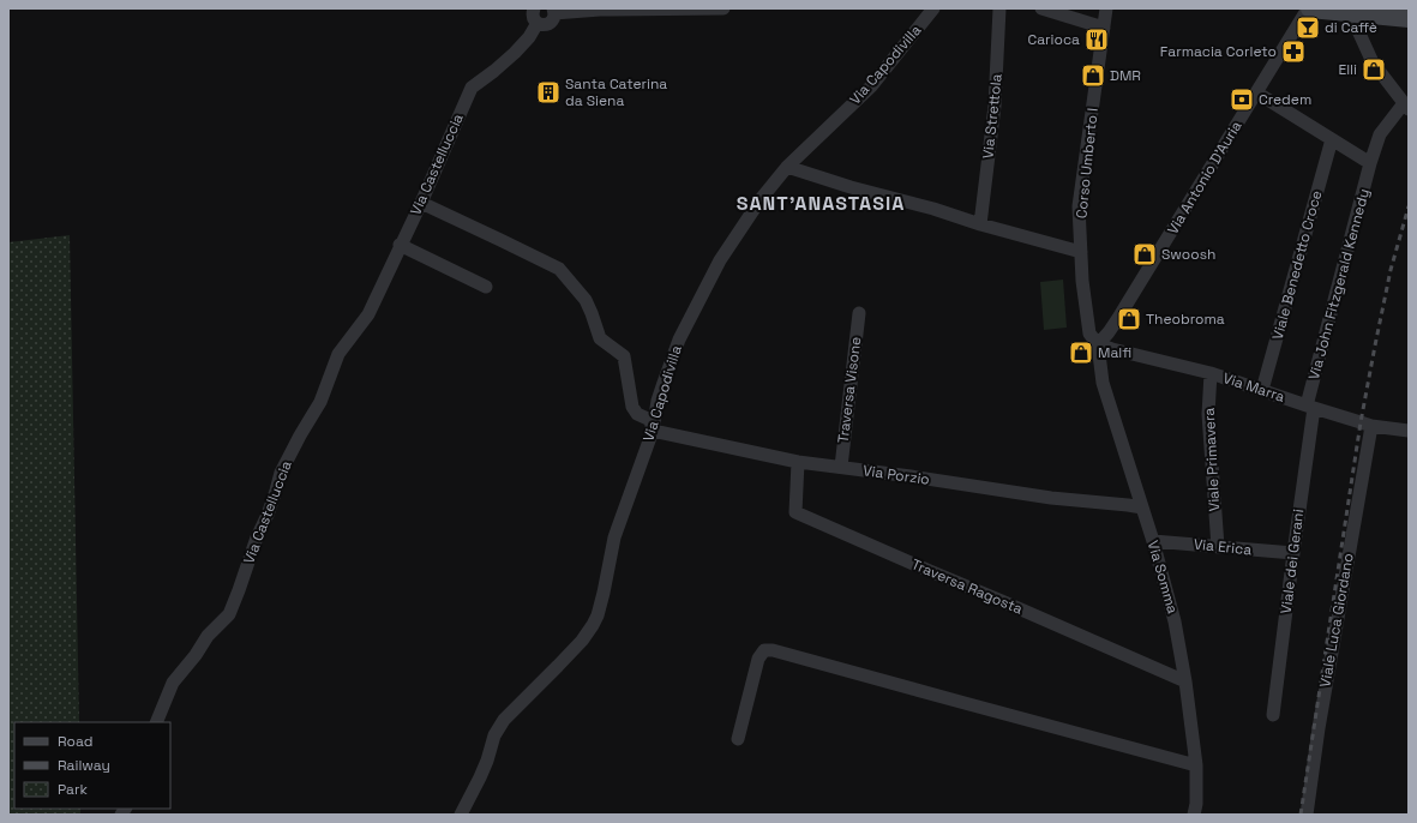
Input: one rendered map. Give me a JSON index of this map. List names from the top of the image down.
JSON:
{
  "streets": {
    "street": [
      "Via Capodivilla",
      "Via Strettola",
      "Corso Umberto I",
      "Via Castelluccia",
      "Via Antonio D'Auria",
      "Viale Benedetto Croce",
      "Via John Fitzgerald Kennedy",
      "Via Marra",
      "Traversa Visone",
      "Viale Primavera",
      "Via Porzio",
      "Via Erica",
      "Viale dei Gerani",
      "Via Somma",
      "Traversa Ragosta",
      "Viale Luca Giordano"
    ]
  },
  "crossings": [
    ["Via Capodivilla", "Via Porzio"],
    ["Corso Umberto I", "Via Antonio D'Auria"],
    ["Corso Umberto I", "Via Marra"],
    ["Corso Umberto I", "Via Somma"],
    ["Via Antonio D'Auria", "Via Marra"],
    ["Via Antonio D'Auria", "Via Somma"],
    ["Viale Benedetto Croce", "Via Marra"],
    ["Via John Fitzgerald Kennedy", "Via Marra"],
    ["Via John Fitzgerald Kennedy", "Viale dei Gerani"],
    ["Via Marra", "Viale Primavera"],
    ["Via Marra", "Viale dei Gerani"],
    ["Via Marra", "Via Somma"],
    ["Via Marra", "Viale Luca Giordano"],
    ["Traversa Visone", "Via Porzio"],
    ["Viale Primavera", "Via Erica"],
    ["Via Porzio", "Via Somma"],
    ["Via Porzio", "Traversa Ragosta"],
    ["Via Erica", "Viale dei Gerani"],
    ["Via Erica", "Via Somma"],
    ["Via Somma", "Traversa Ragosta"]
  ],
  "districts": ["SANT'ANASTASIA"],
  "places": {
    "bar": ["di Caffè"],
    "restaurant": ["Carioca"],
    "pharmacy": ["Farmacia Corleto"],
    "shop": [
      "Elli",
      "DMR",
      "Swoosh",
      "Theobroma",
      "Malfi"
    ],
    "building": ["Santa Caterina da Siena"],
    "bank": ["Credem"]
  },
  "legend": ["Road", "Railway", "Park"]
}
